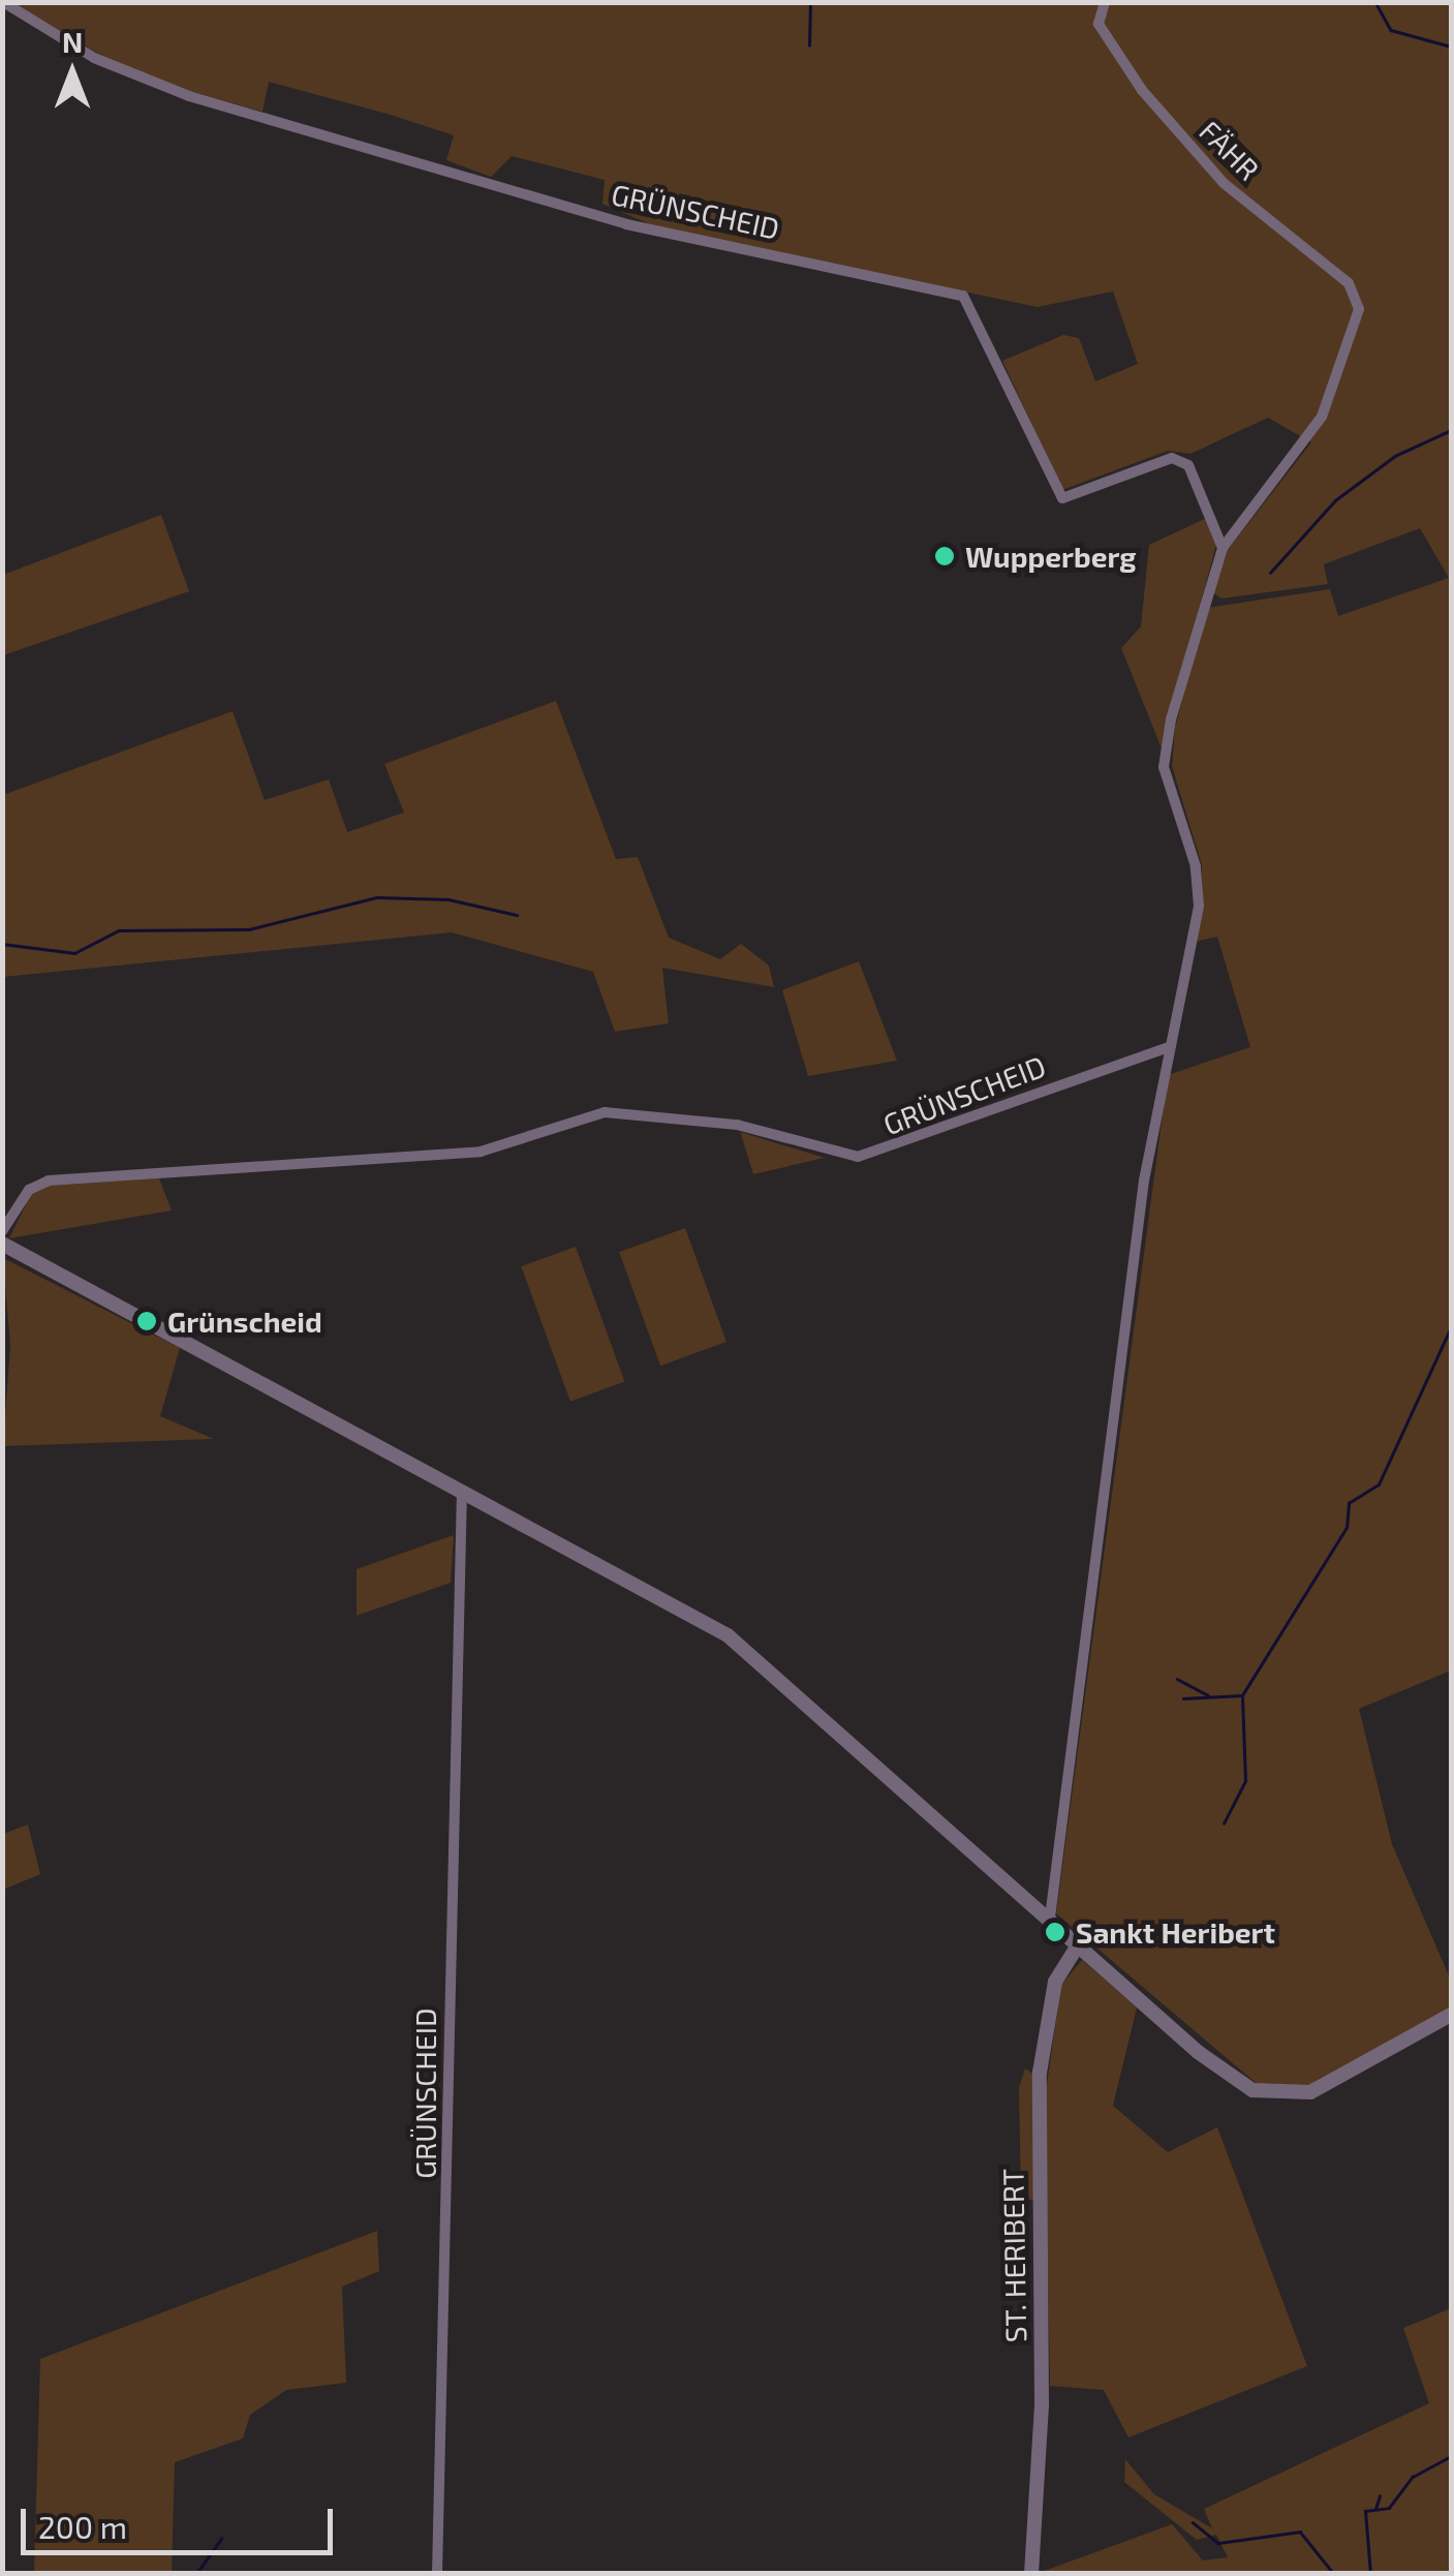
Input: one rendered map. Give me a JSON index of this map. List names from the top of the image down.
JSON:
{
  "streets": {
    "street": ["FÄHR", "GRÜNSCHEID", "ST. HERIBERT"]
  },
  "crossings": [
    ["FÄHR", "GRÜNSCHEID"]
  ],
  "places": ["Wupperberg", "Grünscheid", "Sankt Heribert"],
  "scale_bar": "200 m",
  "north": "top"
}
